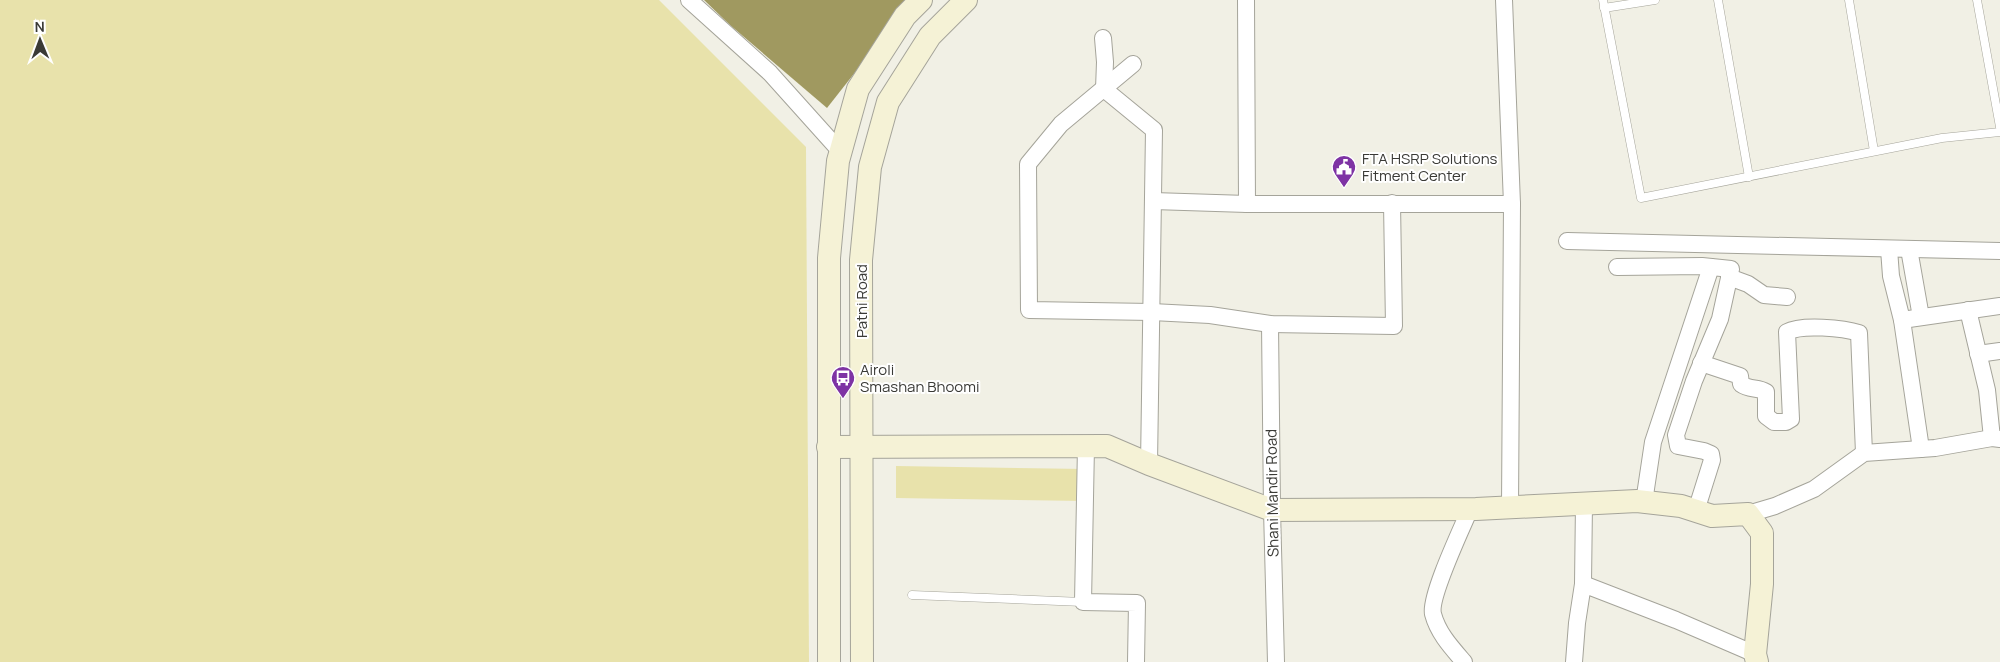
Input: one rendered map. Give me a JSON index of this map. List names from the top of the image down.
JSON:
{
  "streets": {
    "main road": ["Patni Road"],
    "street": ["Shani Mandir Road"]
  },
  "places": {
    "public building": ["FTA HSRP Solutions Fitment Center"],
    "bus stop": ["Airoli Smashan Bhoomi"]
  },
  "north": "top"
}
